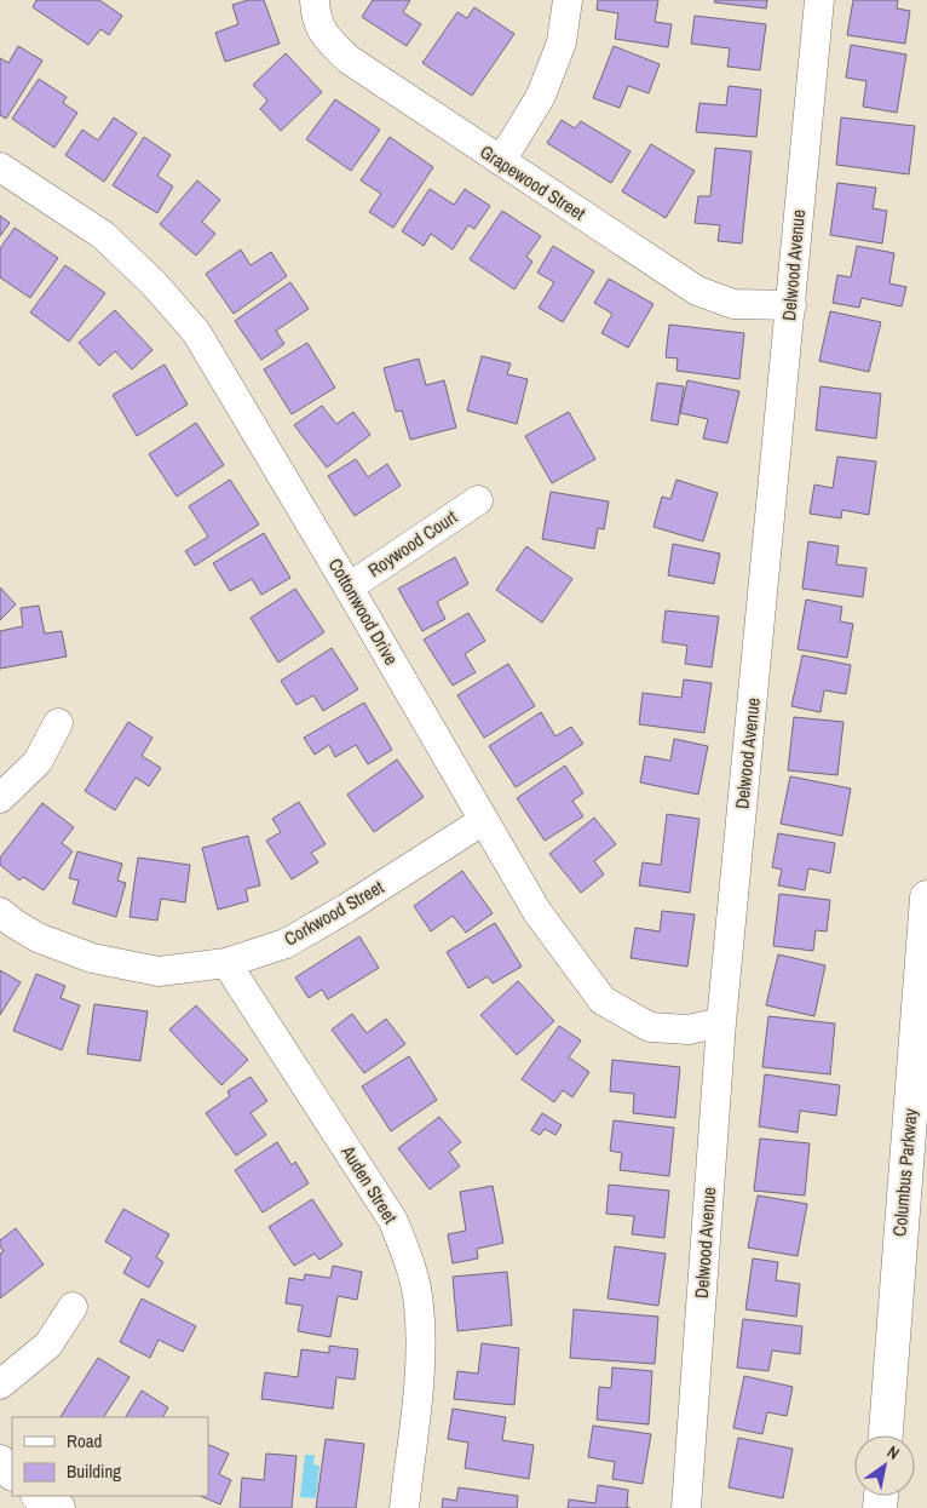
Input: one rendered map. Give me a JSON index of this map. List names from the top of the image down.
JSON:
{
  "streets": {
    "main road": ["Columbus Parkway"],
    "street": [
      "Grapewood Street",
      "Delwood Avenue",
      "Roywood Court",
      "Cottonwood Drive",
      "Corkwood Street",
      "Auden Street"
    ]
  },
  "crossings": [
    ["Grapewood Street", "Delwood Avenue"],
    ["Delwood Avenue", "Cottonwood Drive"],
    ["Roywood Court", "Cottonwood Drive"],
    ["Cottonwood Drive", "Corkwood Street"],
    ["Corkwood Street", "Auden Street"]
  ],
  "legend": ["Road", "Building"],
  "north": "top right"
}
